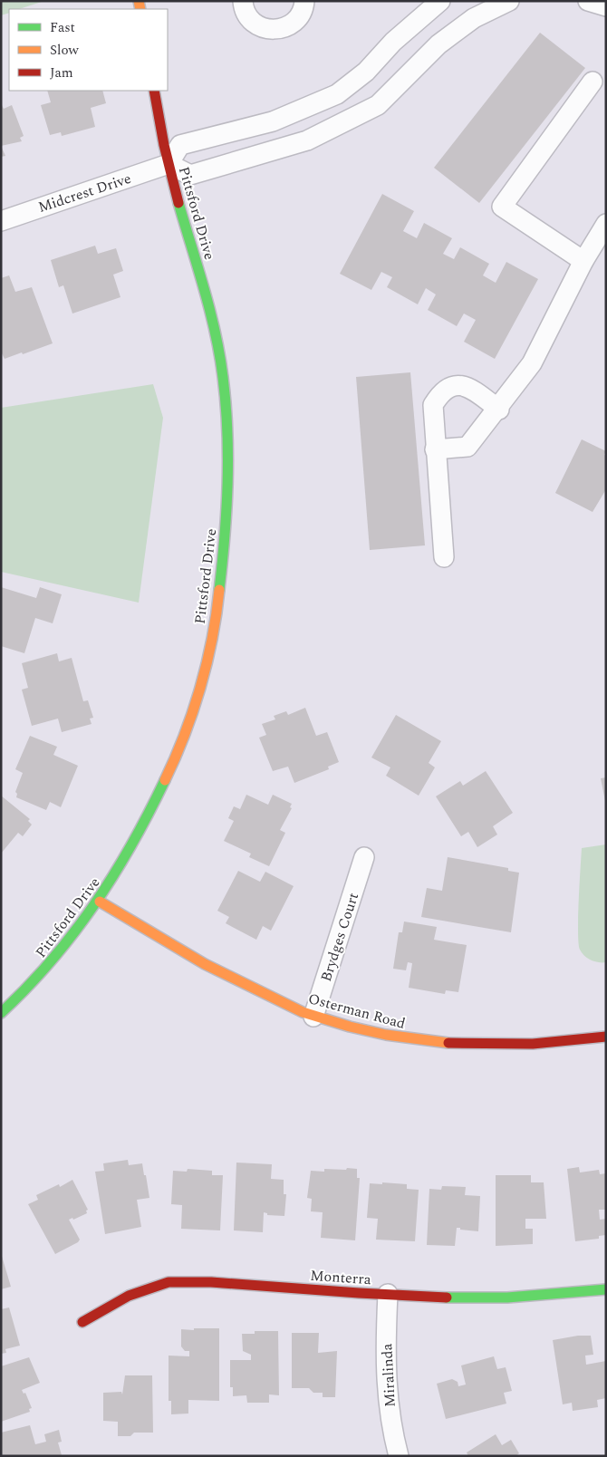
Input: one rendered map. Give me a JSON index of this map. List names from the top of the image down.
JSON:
{
  "streets": {
    "street": [
      "Midcrest Drive",
      "Pittsford Drive",
      "Brydges Court",
      "Osterman Road",
      "Monterra",
      "Miralinda"
    ]
  },
  "crossings": [
    ["Midcrest Drive", "Pittsford Drive"],
    ["Pittsford Drive", "Osterman Road"],
    ["Brydges Court", "Osterman Road"],
    ["Monterra", "Miralinda"]
  ],
  "legend": ["Fast", "Slow", "Jam"]
}
